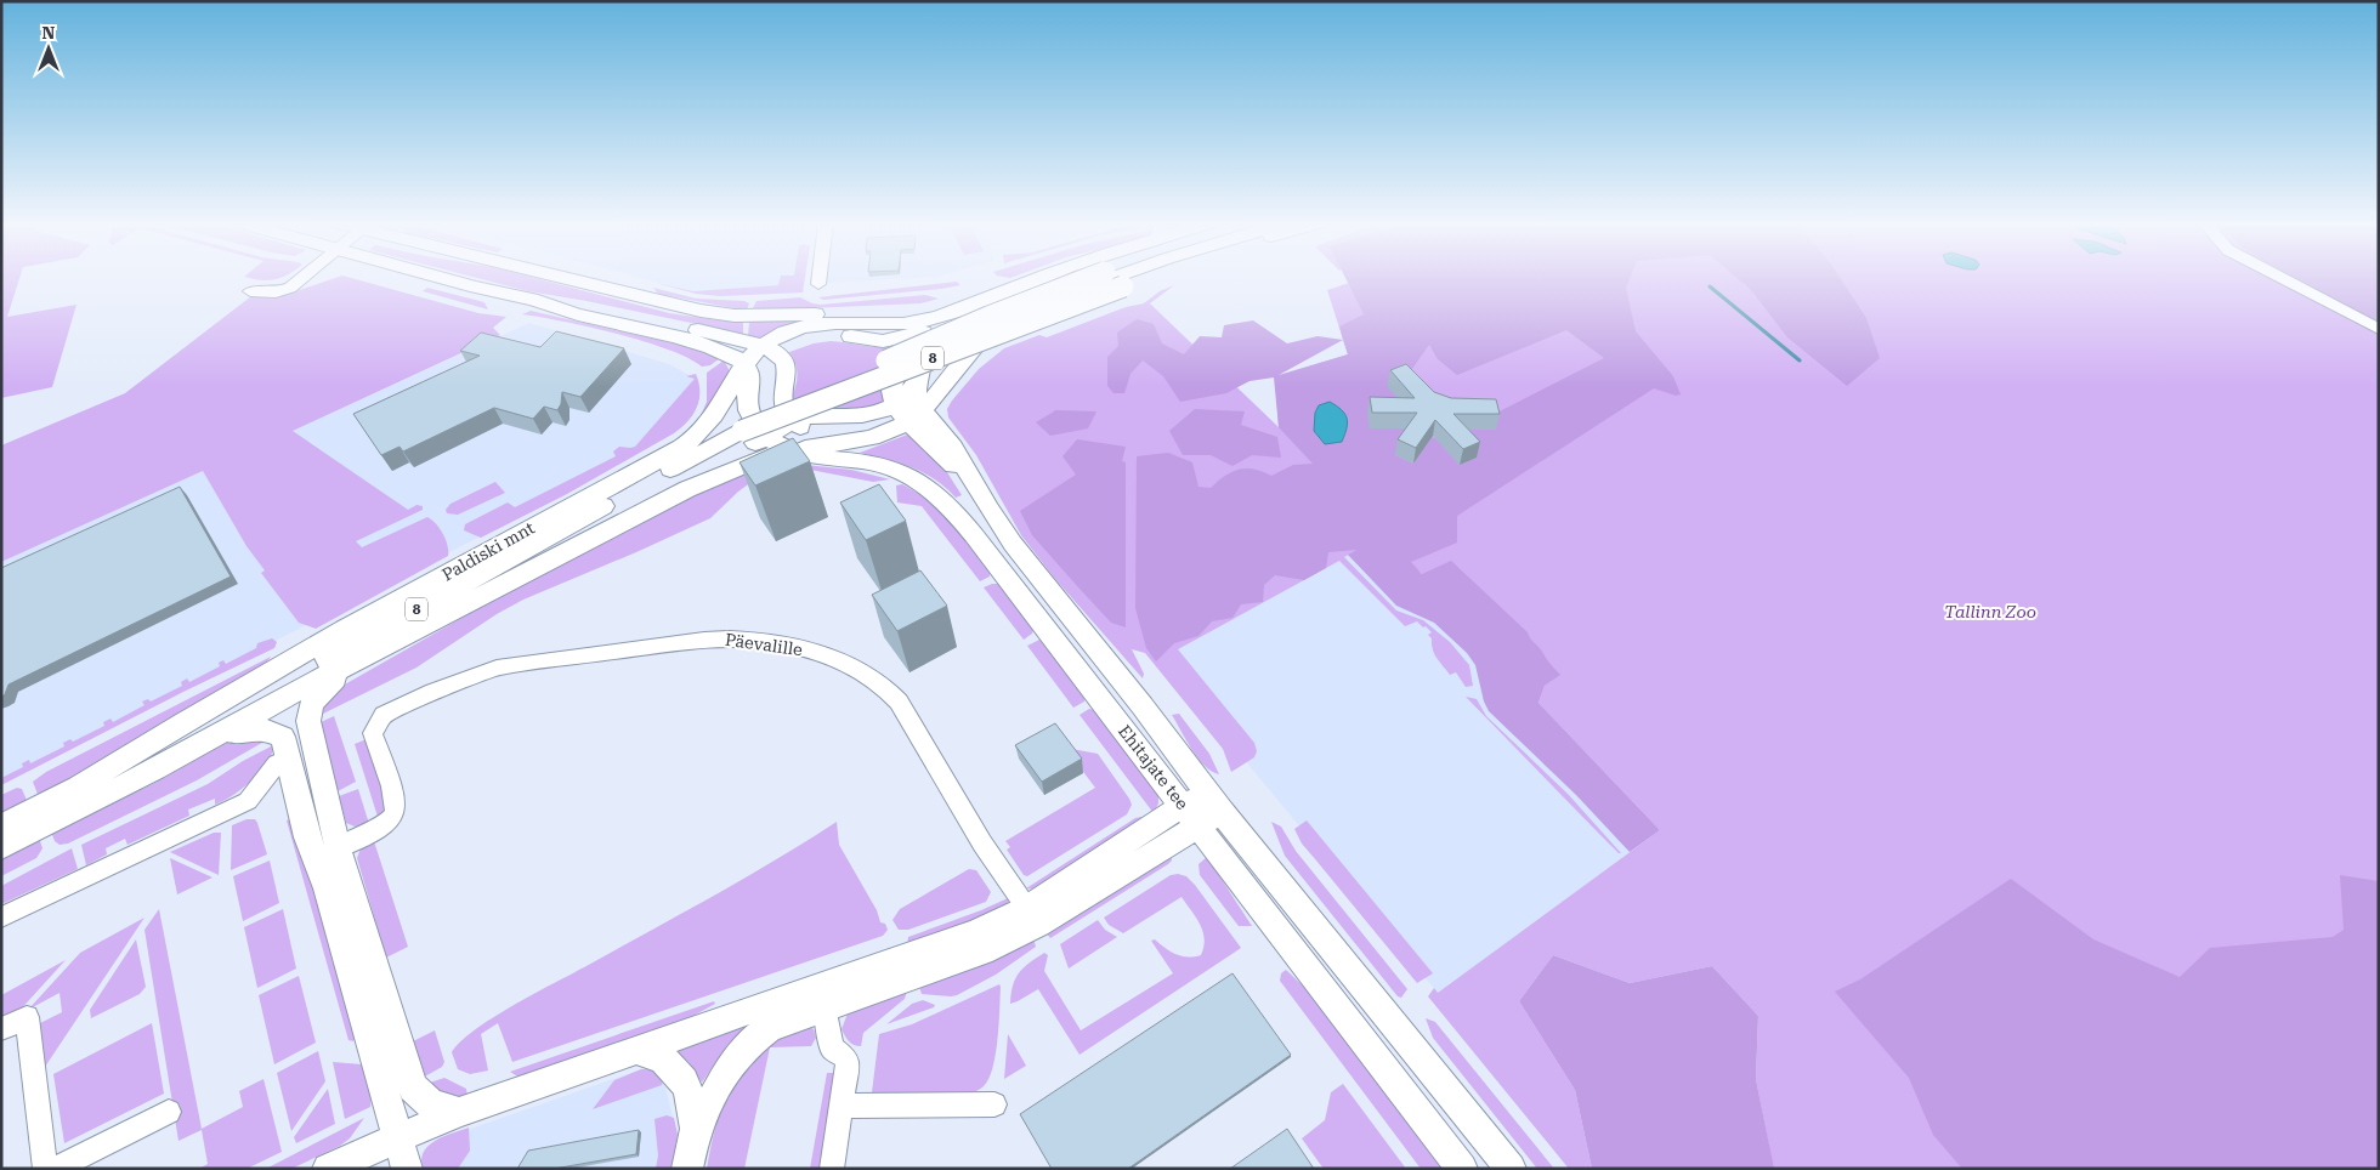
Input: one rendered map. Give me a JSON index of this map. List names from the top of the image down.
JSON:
{
  "streets": {
    "main road": ["8", "Paldiski mnt", "Ehitajate tee"],
    "street": ["Päevalille"]
  },
  "crossings": [
    ["8", "Paldiski mnt"],
    ["8", "Ehitajate tee"],
    ["Paldiski mnt", "Ehitajate tee"]
  ],
  "parks": ["Tallinn Zoo"],
  "north": "top"
}
